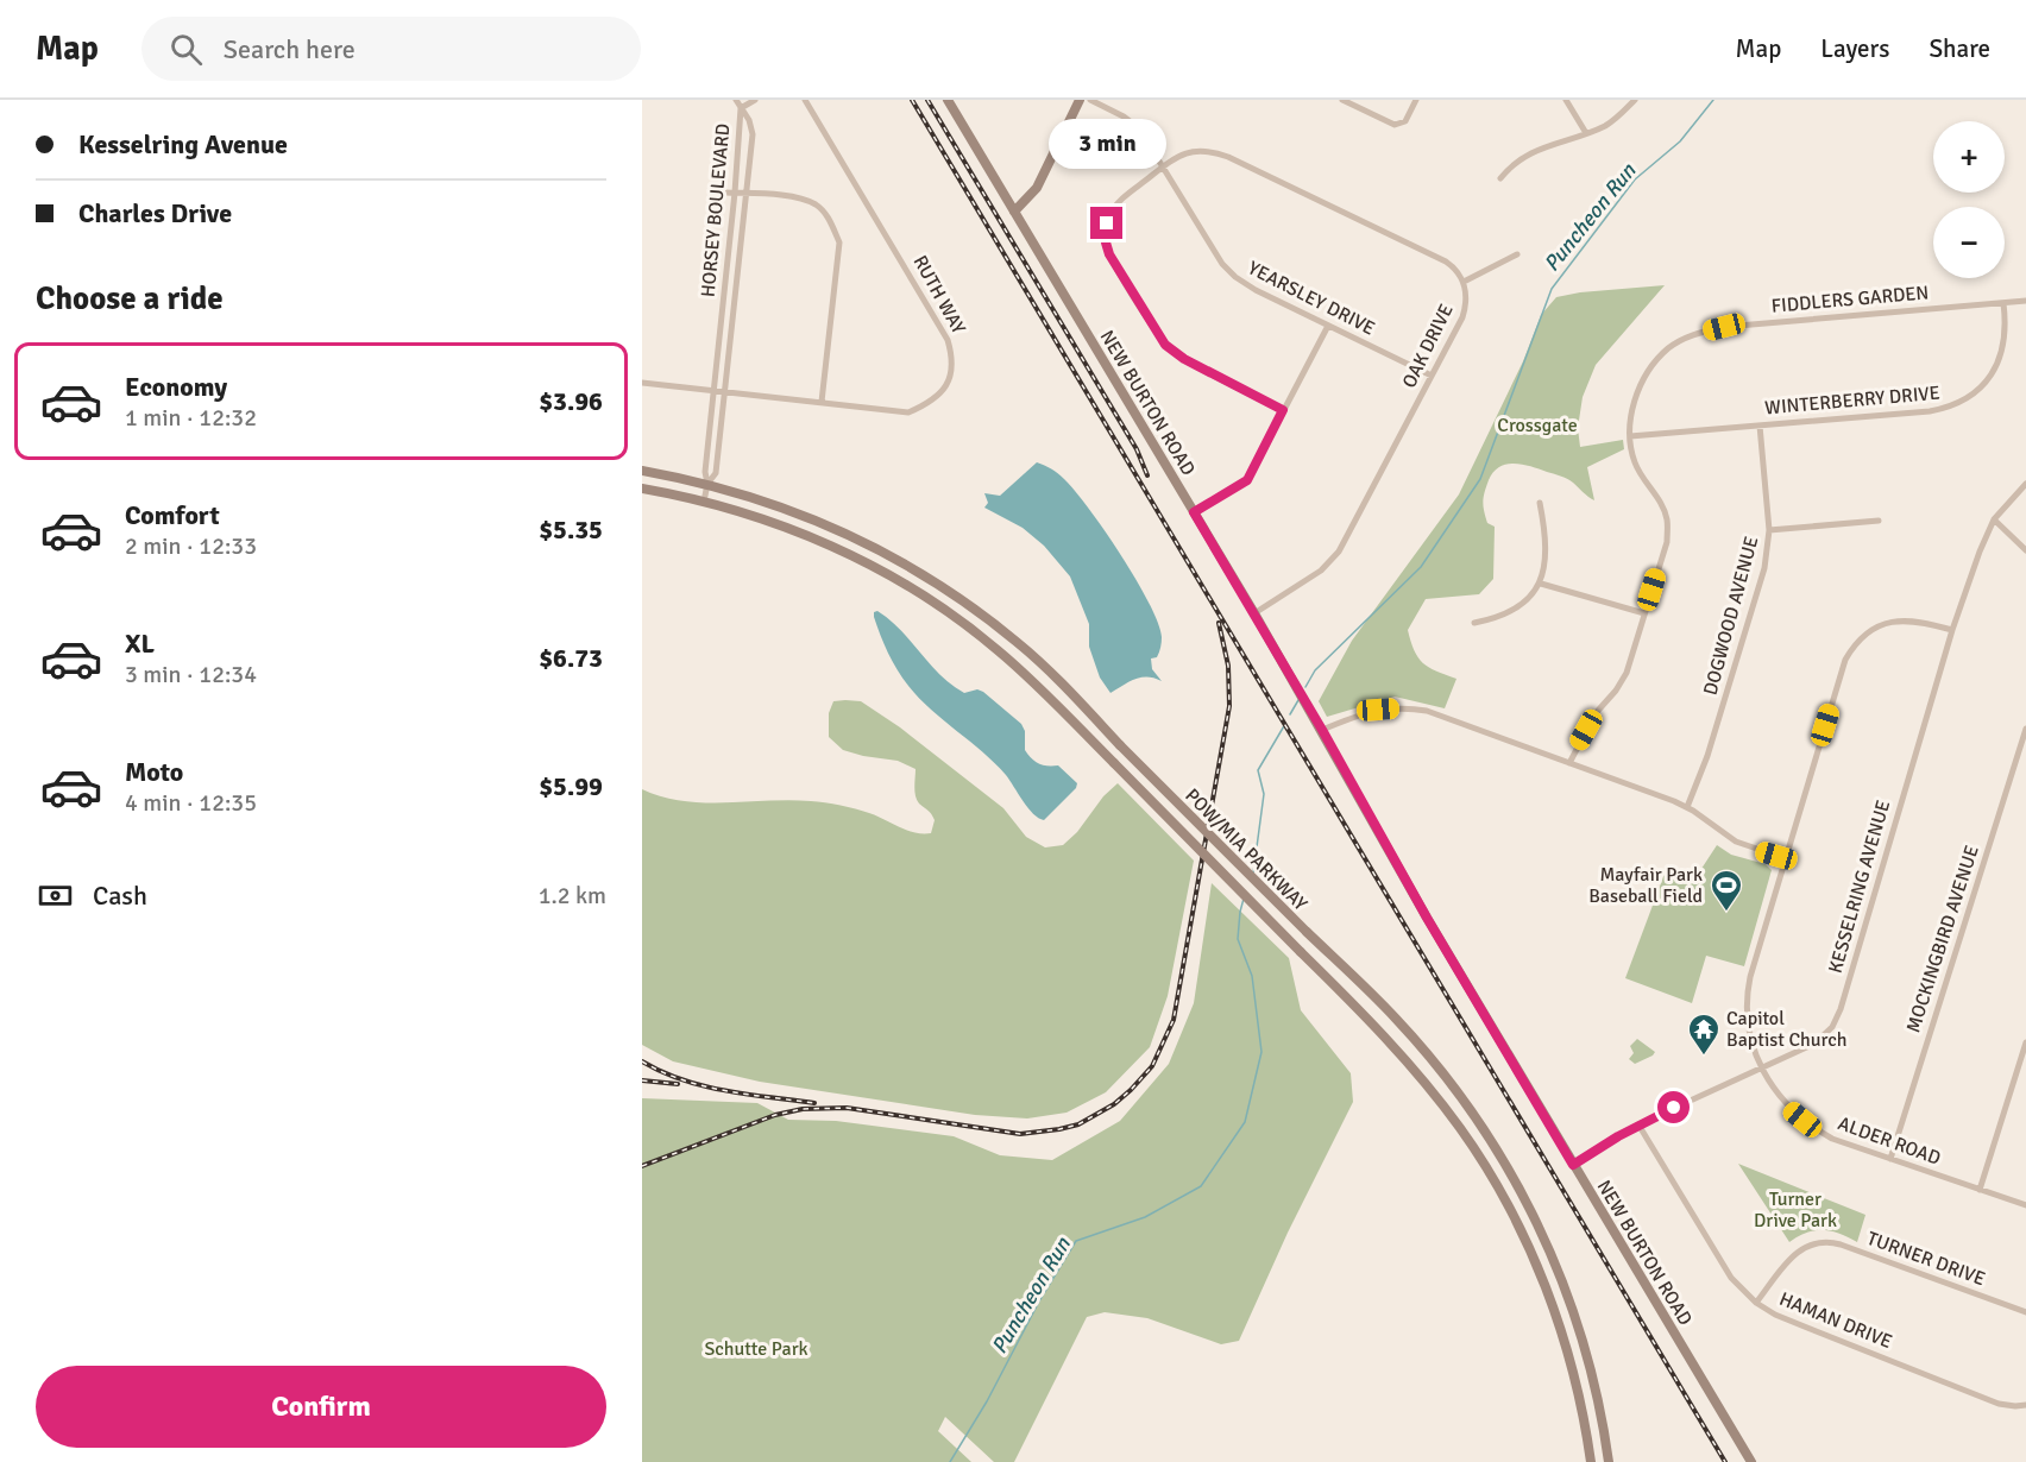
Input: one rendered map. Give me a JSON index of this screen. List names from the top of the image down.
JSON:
{
  "streets": {
    "main road": ["NEW BURTON ROAD", "POW/MIA PARKWAY"],
    "street": [
      "HORSEY BOULEVARD",
      "RUTH WAY",
      "YEARSLEY DRIVE",
      "FIDDLERS GARDEN",
      "OAK DRIVE",
      "WINTERBERRY DRIVE",
      "DOGWOOD AVENUE",
      "KESSELRING AVENUE",
      "MOCKINGBIRD AVENUE",
      "ALDER ROAD",
      "TURNER DRIVE",
      "HAMAN DRIVE"
    ]
  },
  "crossings": [
    ["HORSEY BOULEVARD", "RUTH WAY"],
    ["HORSEY BOULEVARD", "POW/MIA PARKWAY"],
    ["YEARSLEY DRIVE", "OAK DRIVE"],
    ["FIDDLERS GARDEN", "WINTERBERRY DRIVE"],
    ["OAK DRIVE", "NEW BURTON ROAD"],
    ["WINTERBERRY DRIVE", "DOGWOOD AVENUE"],
    ["NEW BURTON ROAD", "KESSELRING AVENUE"],
    ["KESSELRING AVENUE", "ALDER ROAD"],
    ["KESSELRING AVENUE", "HAMAN DRIVE"],
    ["MOCKINGBIRD AVENUE", "ALDER ROAD"],
    ["TURNER DRIVE", "HAMAN DRIVE"]
  ],
  "water": ["Puncheon Run"],
  "parks": ["Crossgate", "Turner Drive Park", "Schutte Park"],
  "places": {
    "sports": ["Mayfair Park Baseball Field"],
    "temple": ["Capitol Baptist Church"]
  },
  "page": {
    "header": "Map",
    "search": "Search here",
    "nav": ["Map", "Layers", "Share"],
    "banner": ["Kesselring Avenue", "Charles Drive"],
    "bubble": "3 min",
    "map_buttons": ["+", "−"],
    "heading": "Choose a ride",
    "list": [
      {
        "name": "Economy",
        "note": "1 min · 12:32",
        "value": "$3.96"
      },
      {
        "name": "Comfort",
        "note": "2 min · 12:33",
        "value": "$5.35"
      },
      {
        "name": "XL",
        "note": "3 min · 12:34",
        "value": "$6.73"
      },
      {
        "name": "Moto",
        "note": "4 min · 12:35",
        "value": "$5.99"
      }
    ],
    "pay": ["Cash", "1.2 km"],
    "buttons": "Confirm"
  }
}
